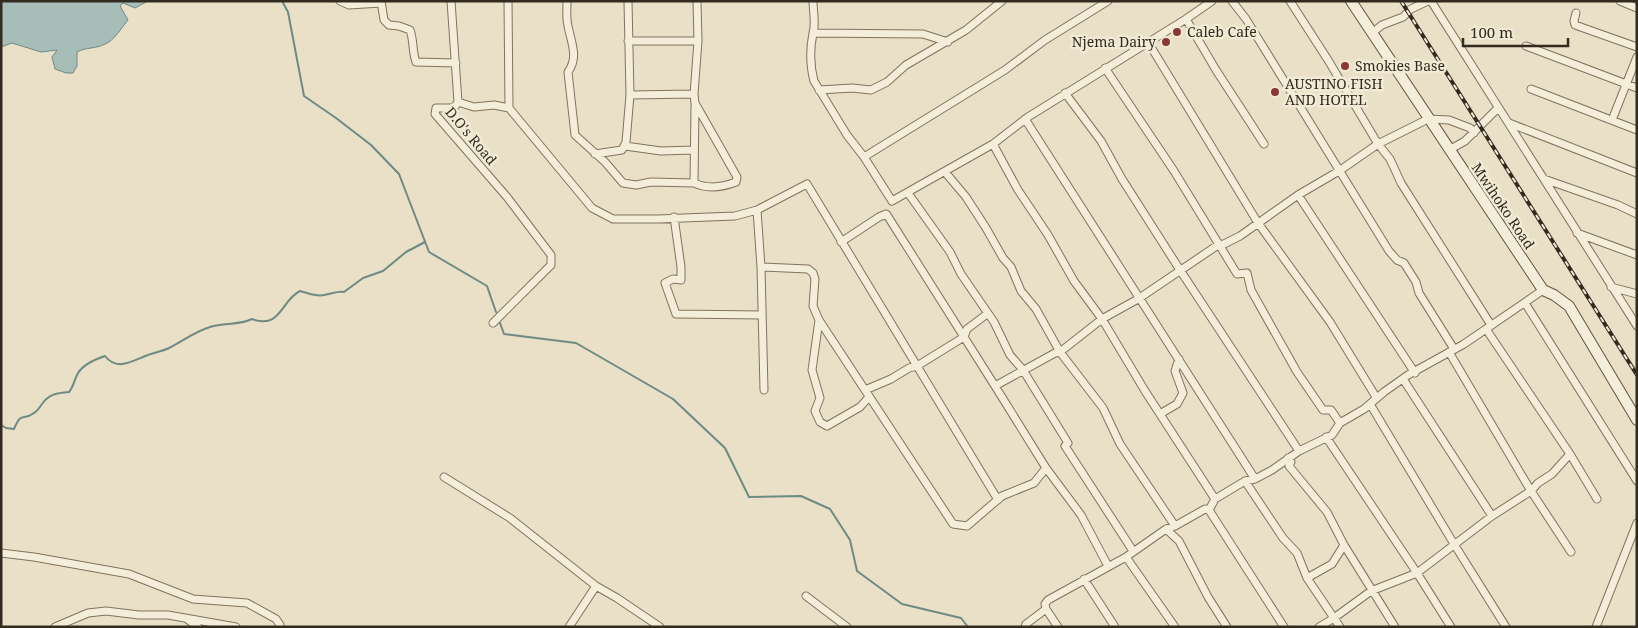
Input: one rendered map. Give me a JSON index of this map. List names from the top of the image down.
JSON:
{
  "streets": {
    "street": ["D.O's Road", "Mwihoko Road"]
  },
  "places": [
    "Caleb Cafe",
    "Njema Dairy",
    "Smokies Base",
    "AUSTINO FISH AND HOTEL"
  ],
  "scale_bar": "100 m"
}
